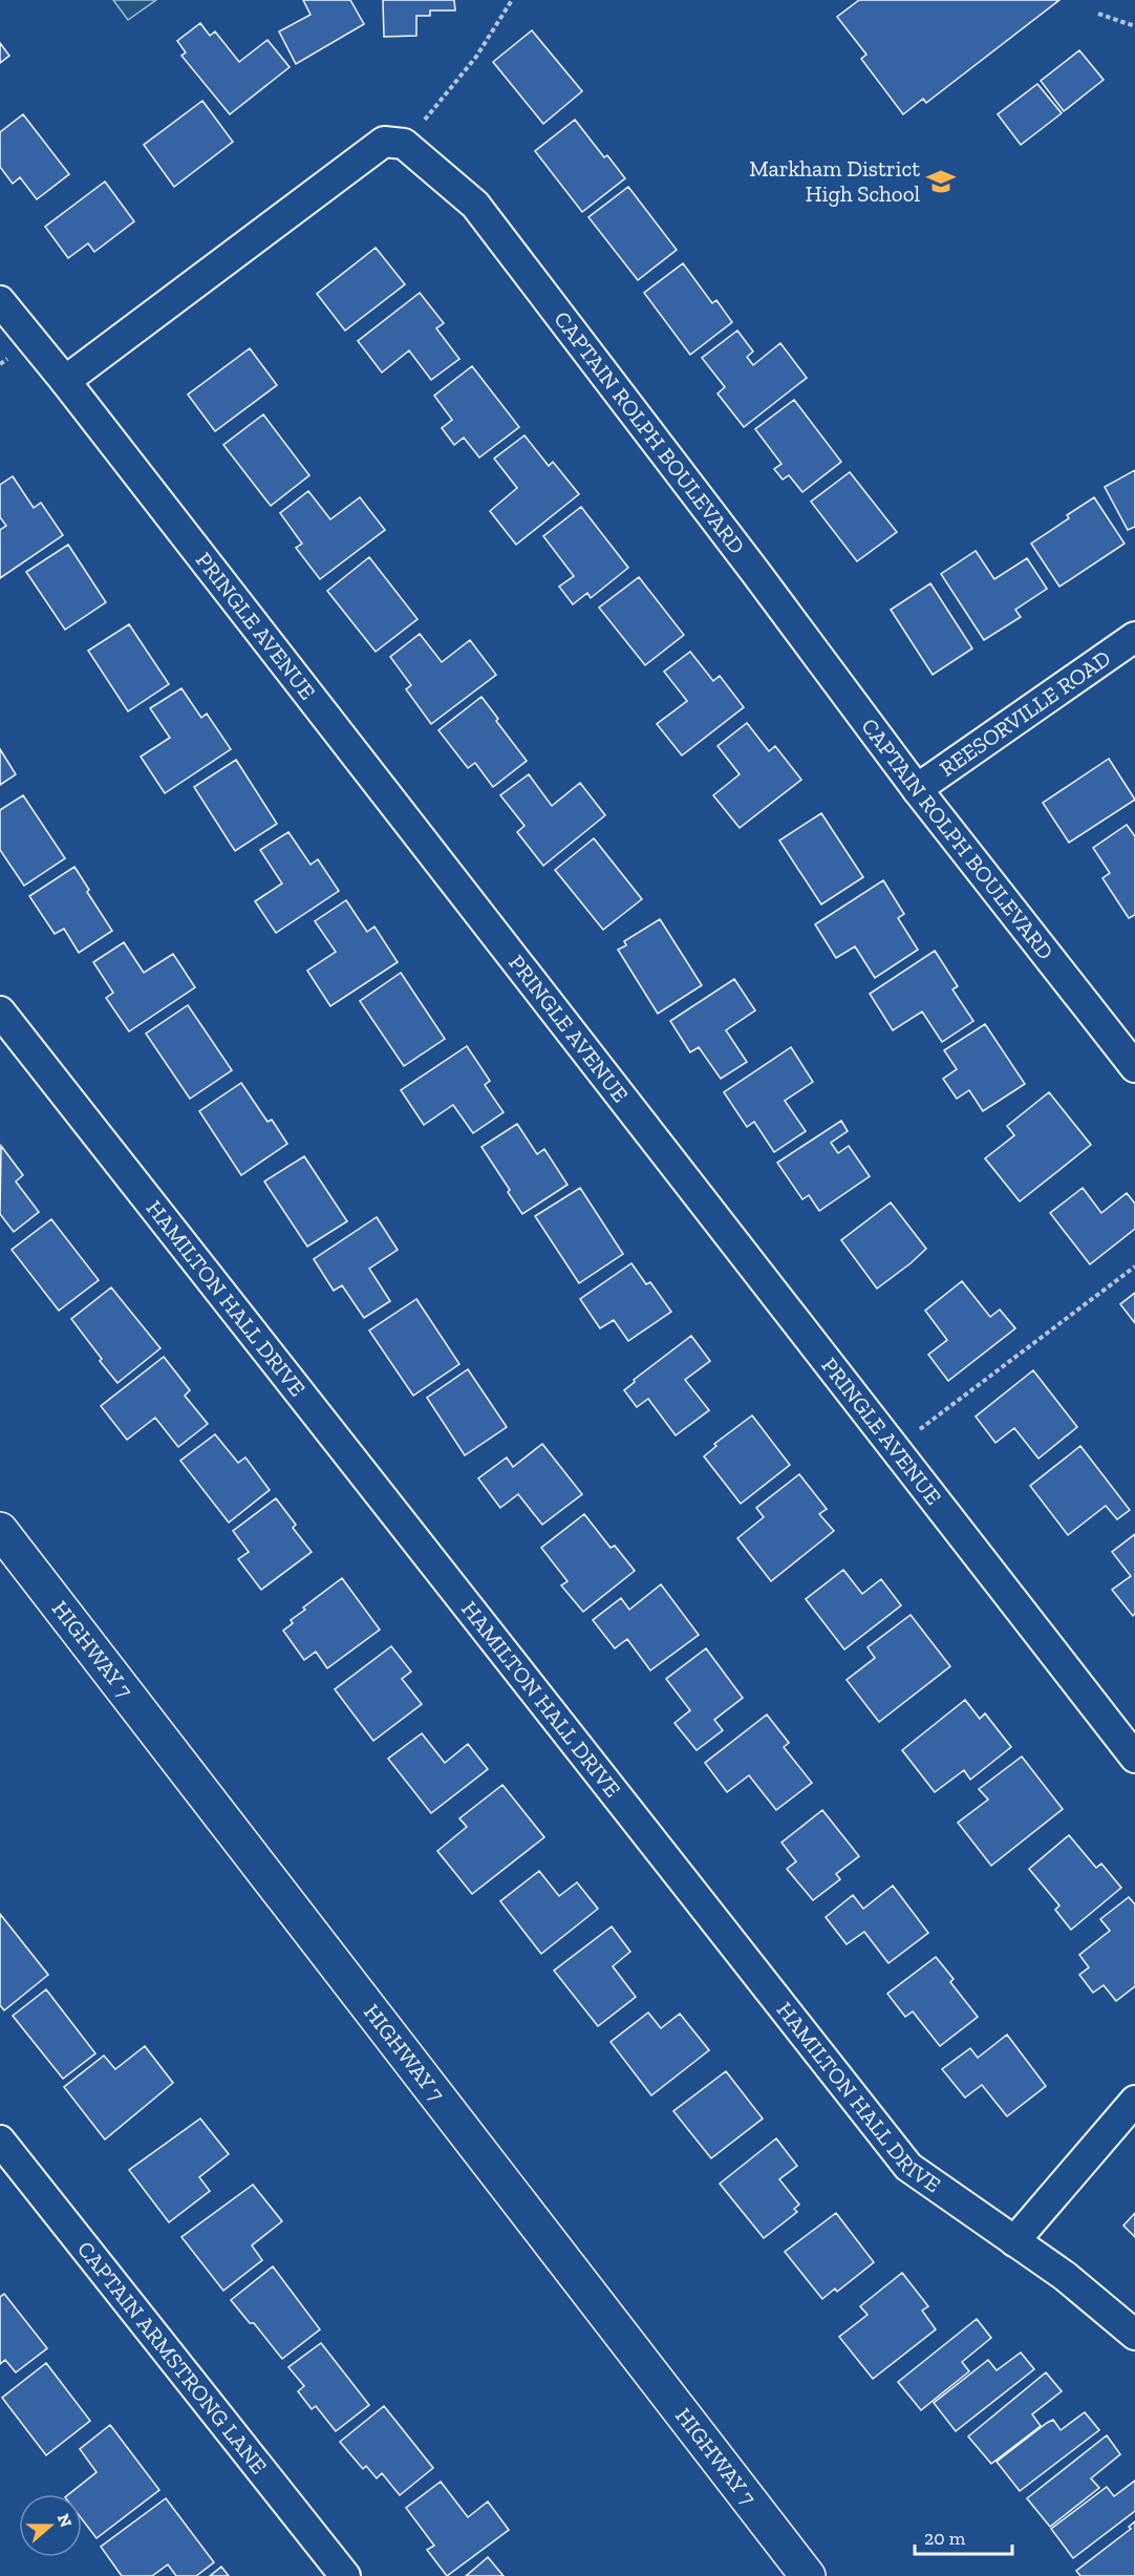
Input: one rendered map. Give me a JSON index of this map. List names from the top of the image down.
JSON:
{
  "streets": {
    "main road": ["HIGHWAY 7"],
    "street": [
      "CAPTAIN ROLPH BOULEVARD",
      "PRINGLE AVENUE",
      "REESORVILLE ROAD",
      "HAMILTON HALL DRIVE",
      "CAPTAIN ARMSTRONG LANE"
    ]
  },
  "crossings": [
    ["CAPTAIN ROLPH BOULEVARD", "REESORVILLE ROAD"]
  ],
  "places": {
    "school or university": ["Markham District High School"]
  },
  "scale_bar": "20 m",
  "north": "right"
}
